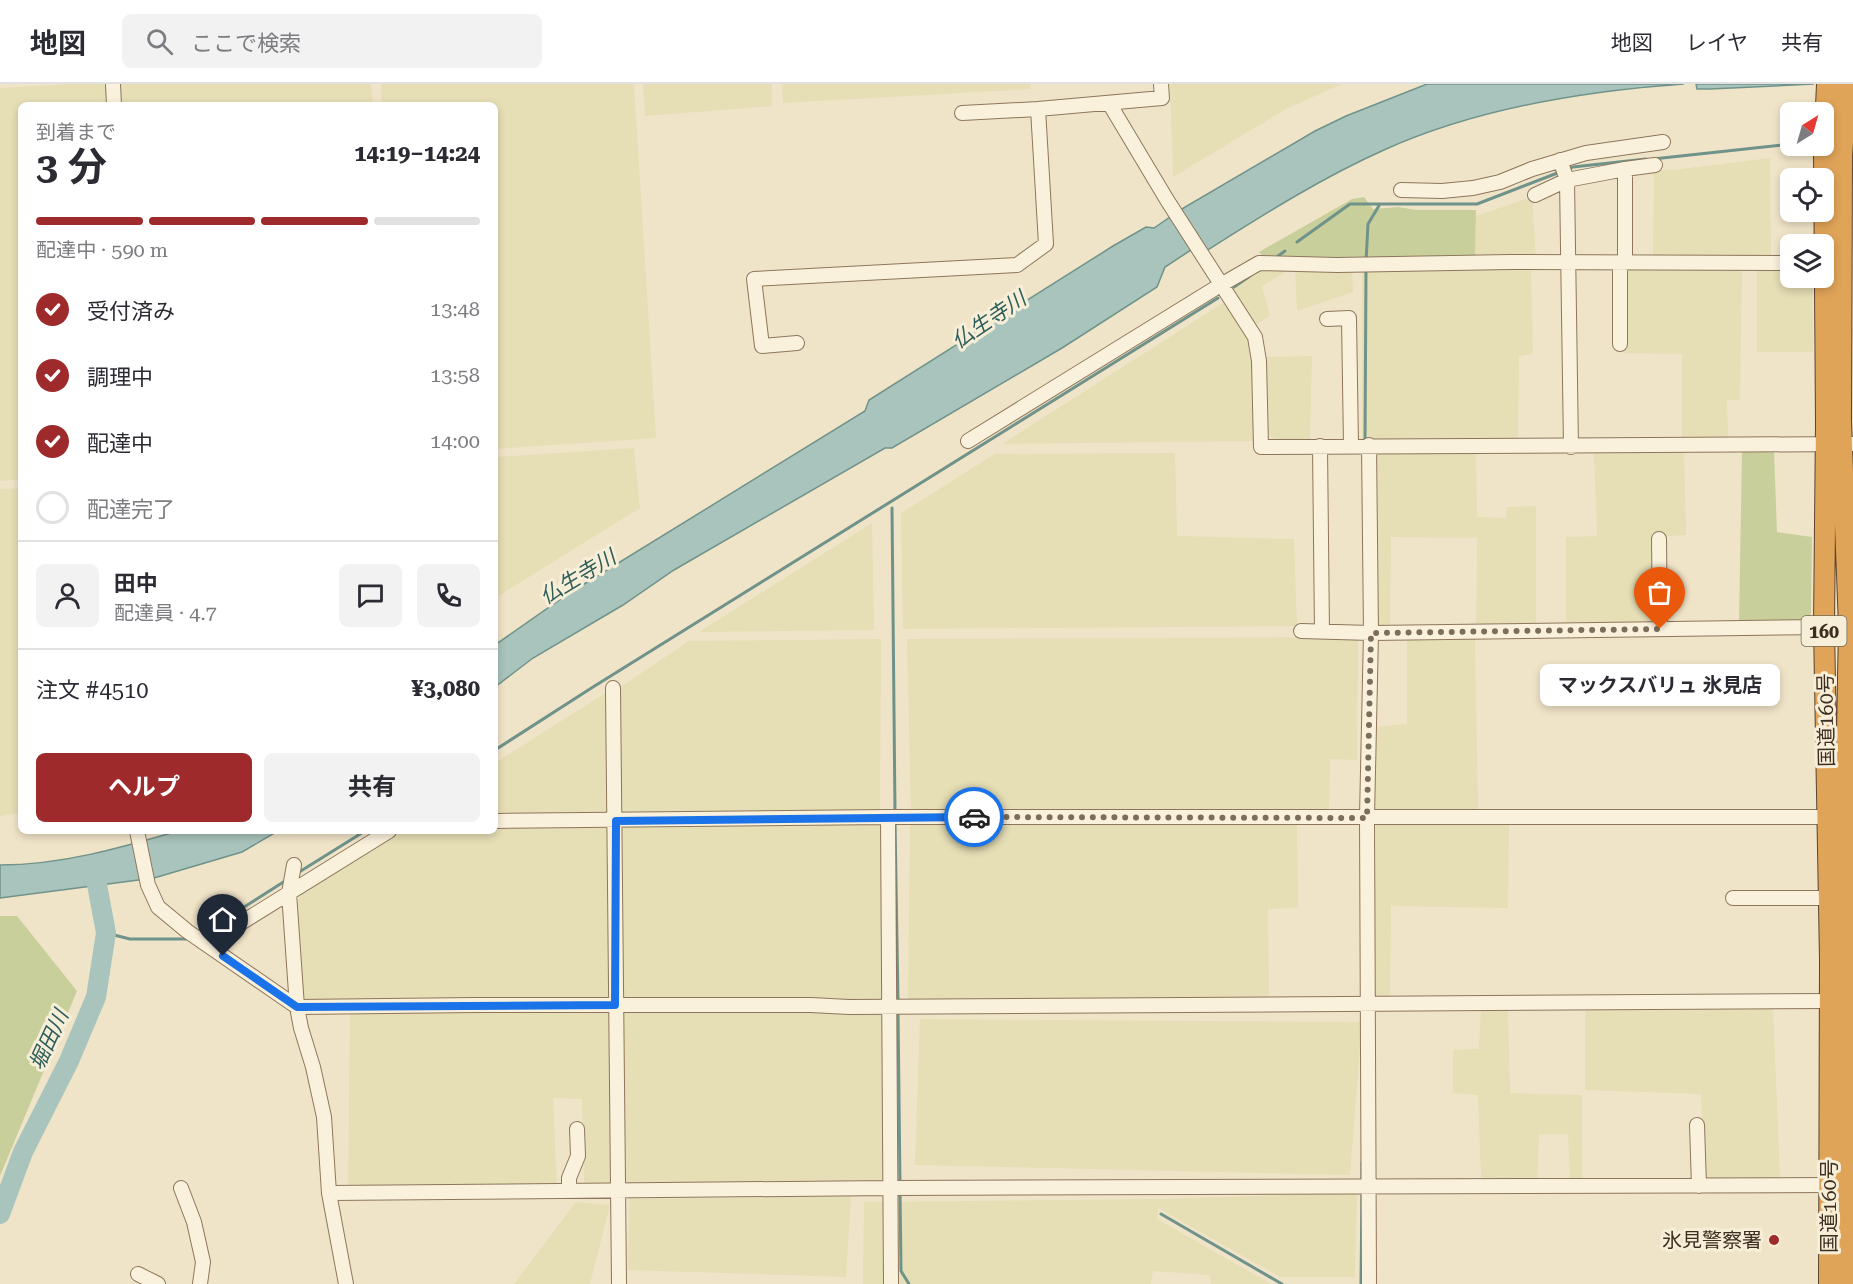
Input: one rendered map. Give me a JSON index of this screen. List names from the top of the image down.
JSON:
{
  "streets": {
    "highway": ["160", "国道160号"]
  },
  "water": ["仏生寺川", "堀田川"],
  "places": ["マックスバリュ 氷見店", "氷見警察署"],
  "north": "top right",
  "page": {
    "header": "地図",
    "search": "ここで検索",
    "nav": ["地図", "レイヤ", "共有"],
    "heading": ["3 分", "到着まで", "14:19–14:24"],
    "panel": [
      "田中",
      "配達員 · 4.7",
      "注文 #4510",
      "¥3,080"
    ],
    "bar": "配達中 · 590 m",
    "list": [
      ["受付済み", "13:48"],
      ["調理中", "13:58"],
      ["配達中", "14:00"],
      "配達完了"
    ],
    "bubble": "マックスバリュ 氷見店",
    "buttons": ["ヘルプ", "共有"]
  }
}
